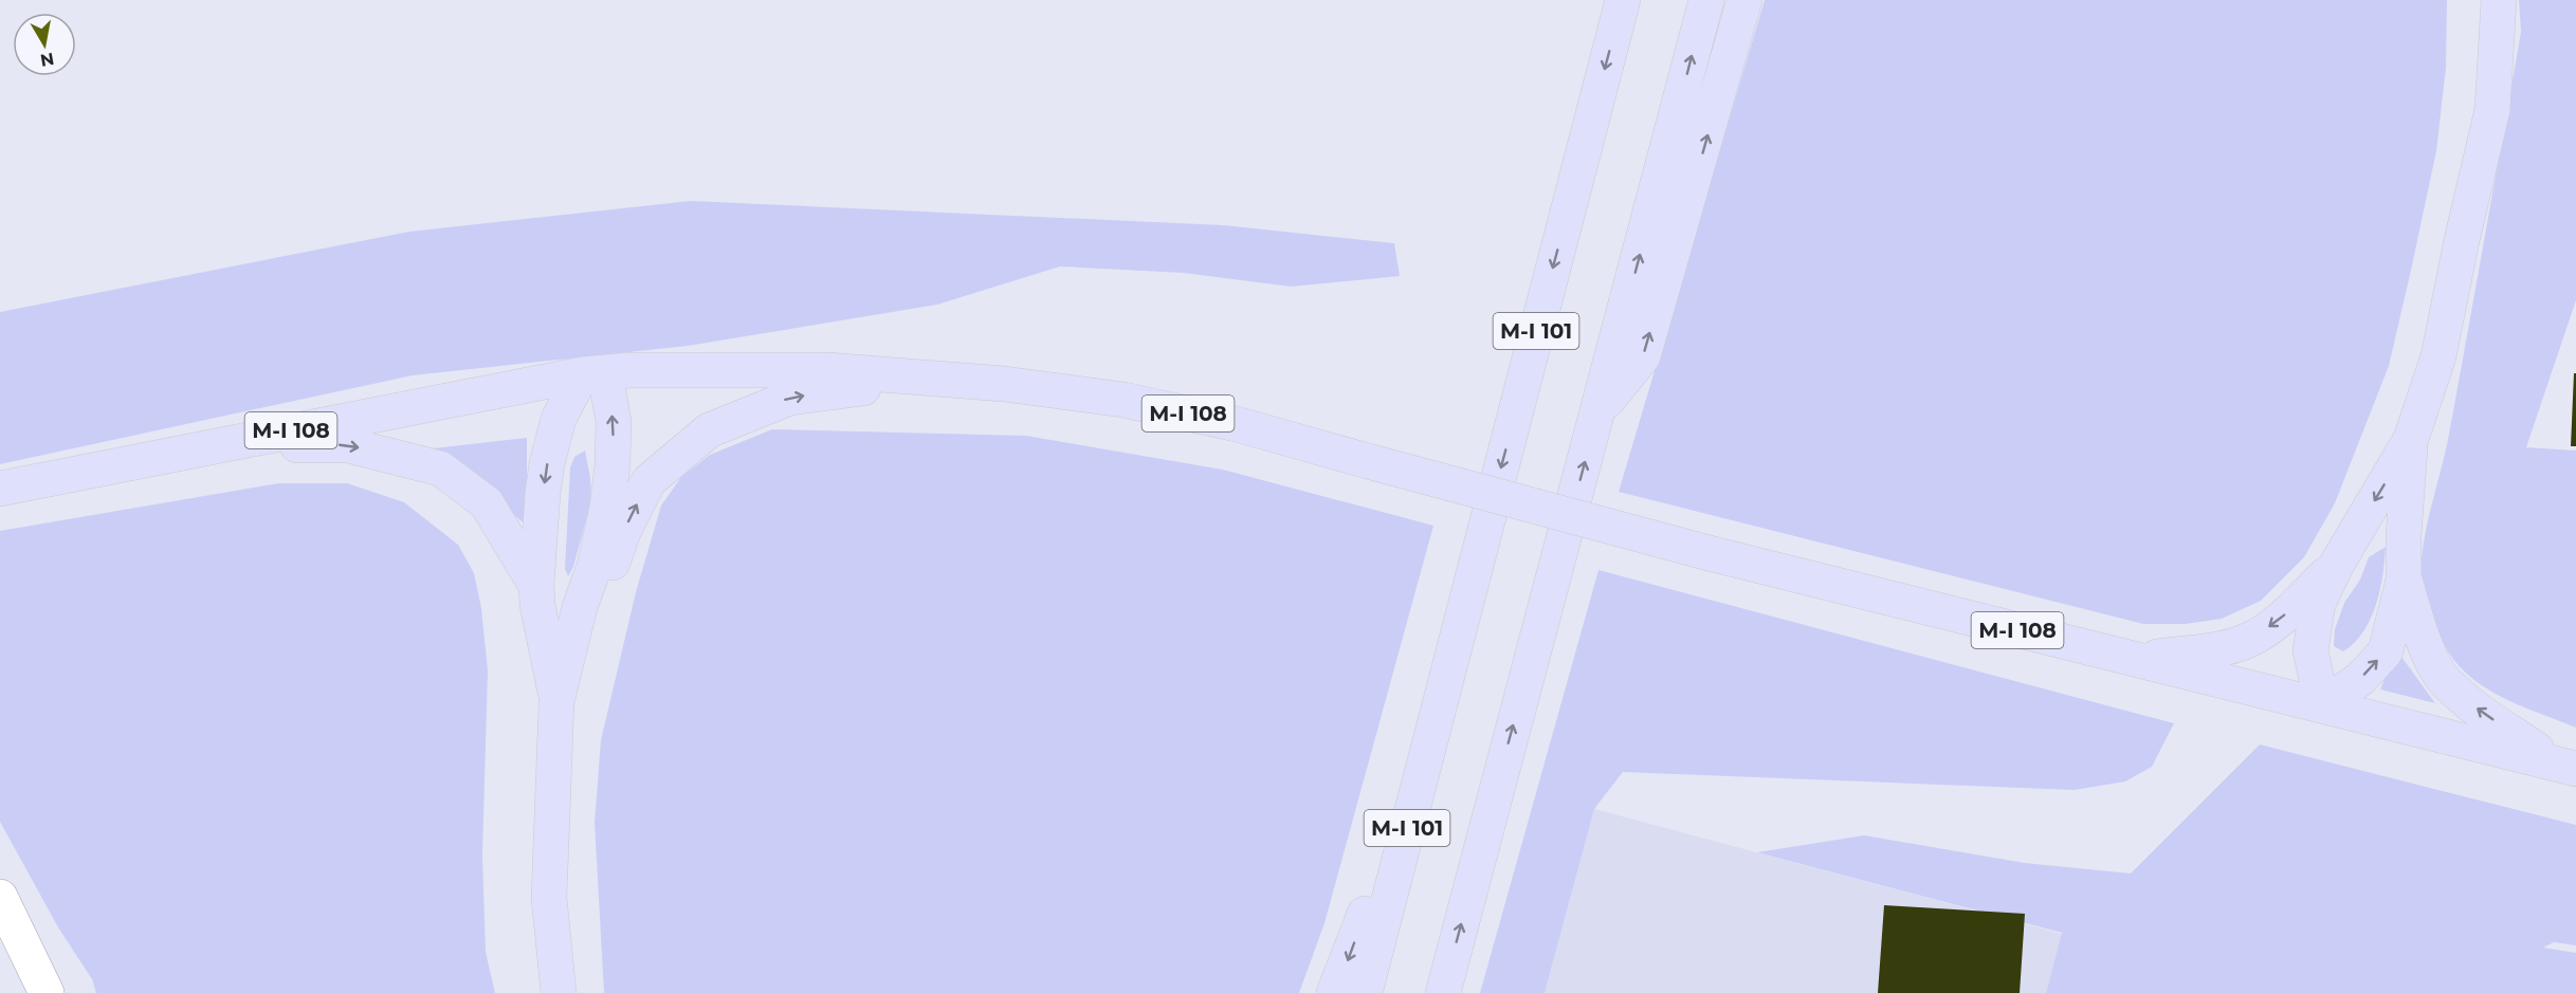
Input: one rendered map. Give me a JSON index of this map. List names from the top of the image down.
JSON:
{
  "streets": {
    "main road": ["M-I 101", "M-I 108"]
  },
  "north": "bottom"
}
